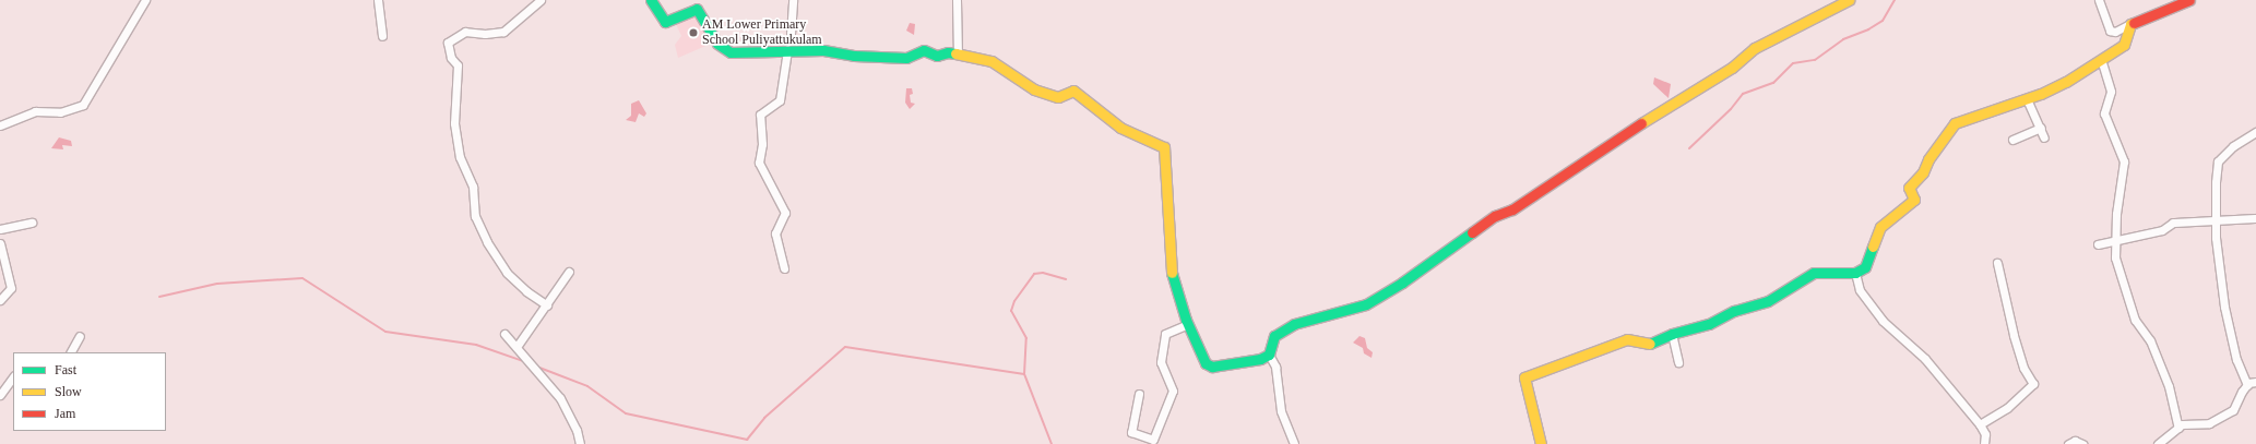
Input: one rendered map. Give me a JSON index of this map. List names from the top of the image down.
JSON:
{
  "places": ["AM Lower Primary School Puliyattukulam"],
  "legend": ["Fast", "Slow", "Jam"]
}
